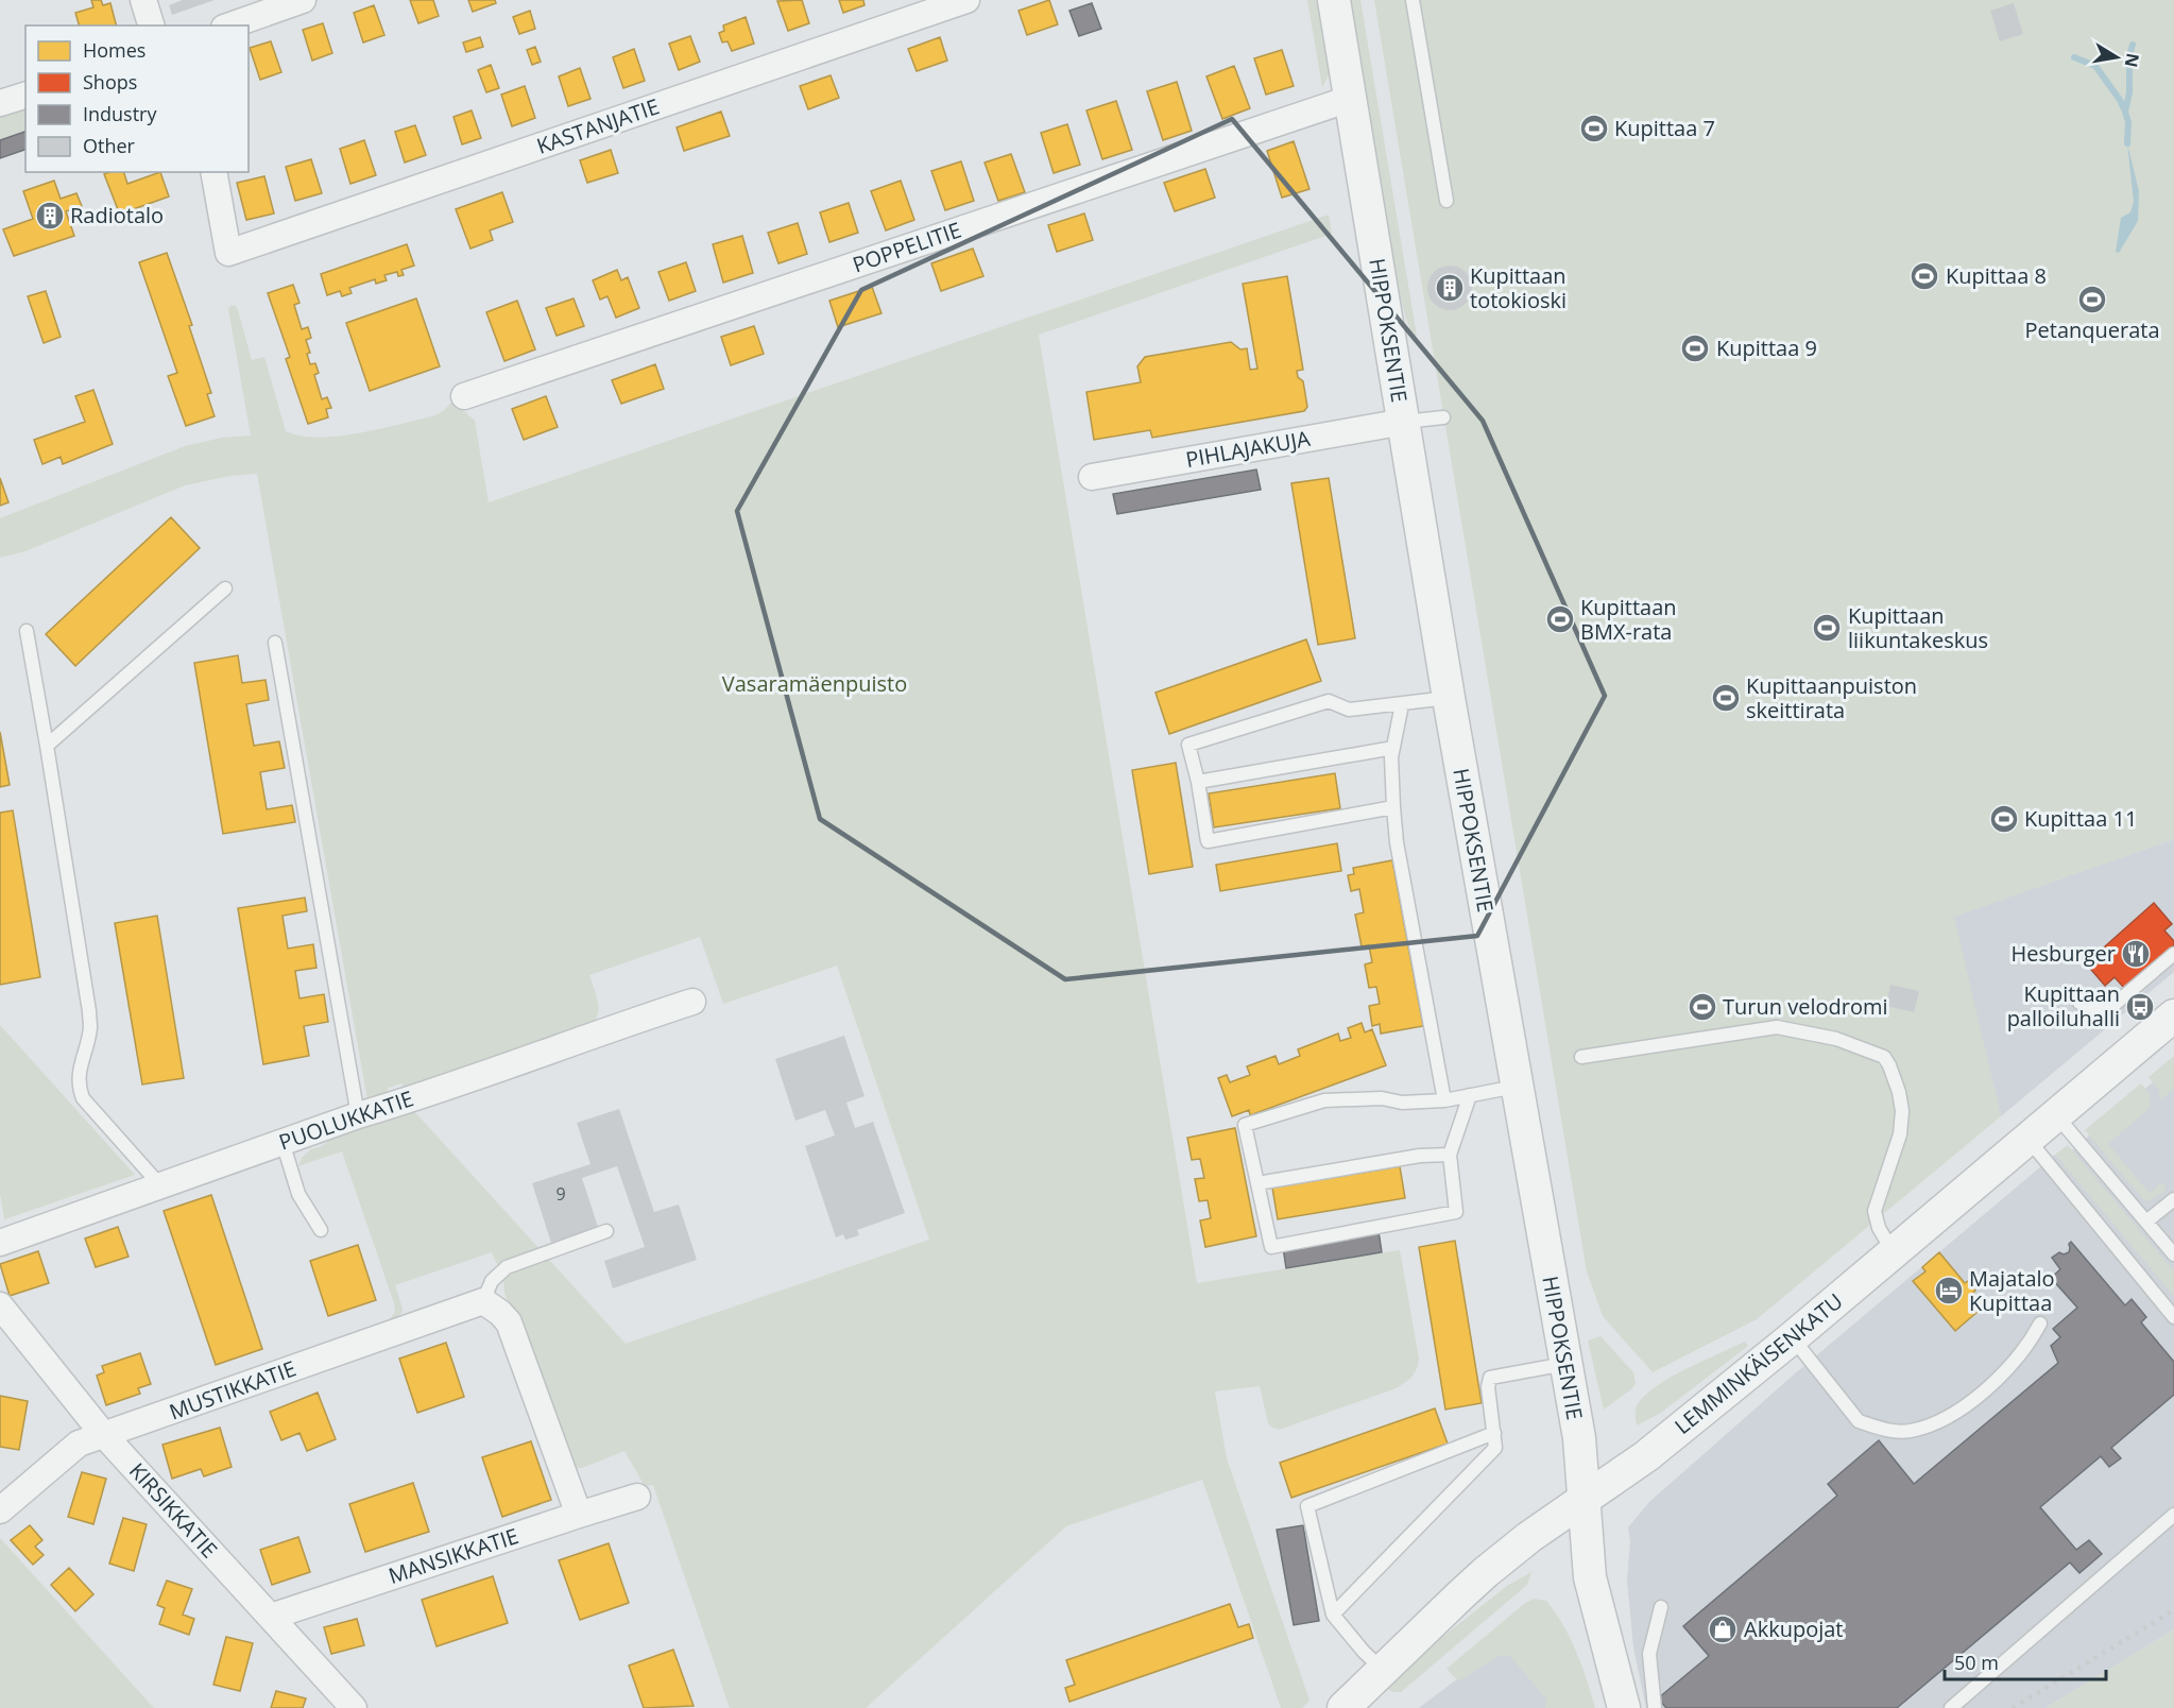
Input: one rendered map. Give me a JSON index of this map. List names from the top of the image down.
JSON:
{
  "streets": {
    "street": [
      "KASTANJATIE",
      "POPPELITIE",
      "HIPPOKSENTIE",
      "PIHLAJAKUJA",
      "PUOLUKKATIE",
      "LEMMINKÄISENKATU",
      "MUSTIKKATIE",
      "KIRSIKKATIE",
      "MANSIKKATIE"
    ]
  },
  "crossings": [
    ["POPPELITIE", "HIPPOKSENTIE"],
    ["HIPPOKSENTIE", "PIHLAJAKUJA"],
    ["HIPPOKSENTIE", "LEMMINKÄISENKATU"],
    ["MUSTIKKATIE", "KIRSIKKATIE"],
    ["KIRSIKKATIE", "MANSIKKATIE"]
  ],
  "parks": ["Vasaramäenpuisto"],
  "places": {
    "sports": [
      "Kupittaa 7",
      "Kupittaa 8",
      "Petanquerata",
      "Kupittaa 9",
      "Kupittaan BMX-rata",
      "Kupittaan liikuntakeskus",
      "Kupittaanpuiston skeittirata",
      "Kupittaa 11",
      "Turun velodromi"
    ],
    "building": ["Radiotalo", "Kupittaan totokioski"],
    "restaurant": ["Hesburger"],
    "bus stop": ["Kupittaan palloiluhalli"],
    "hotel": ["Majatalo Kupittaa"],
    "shop": ["Akkupojat"]
  },
  "house_numbers": ["9"],
  "legend": [
    "Homes",
    "Shops",
    "Industry",
    "Other"
  ],
  "scale_bar": "50 m",
  "north": "right"
}
